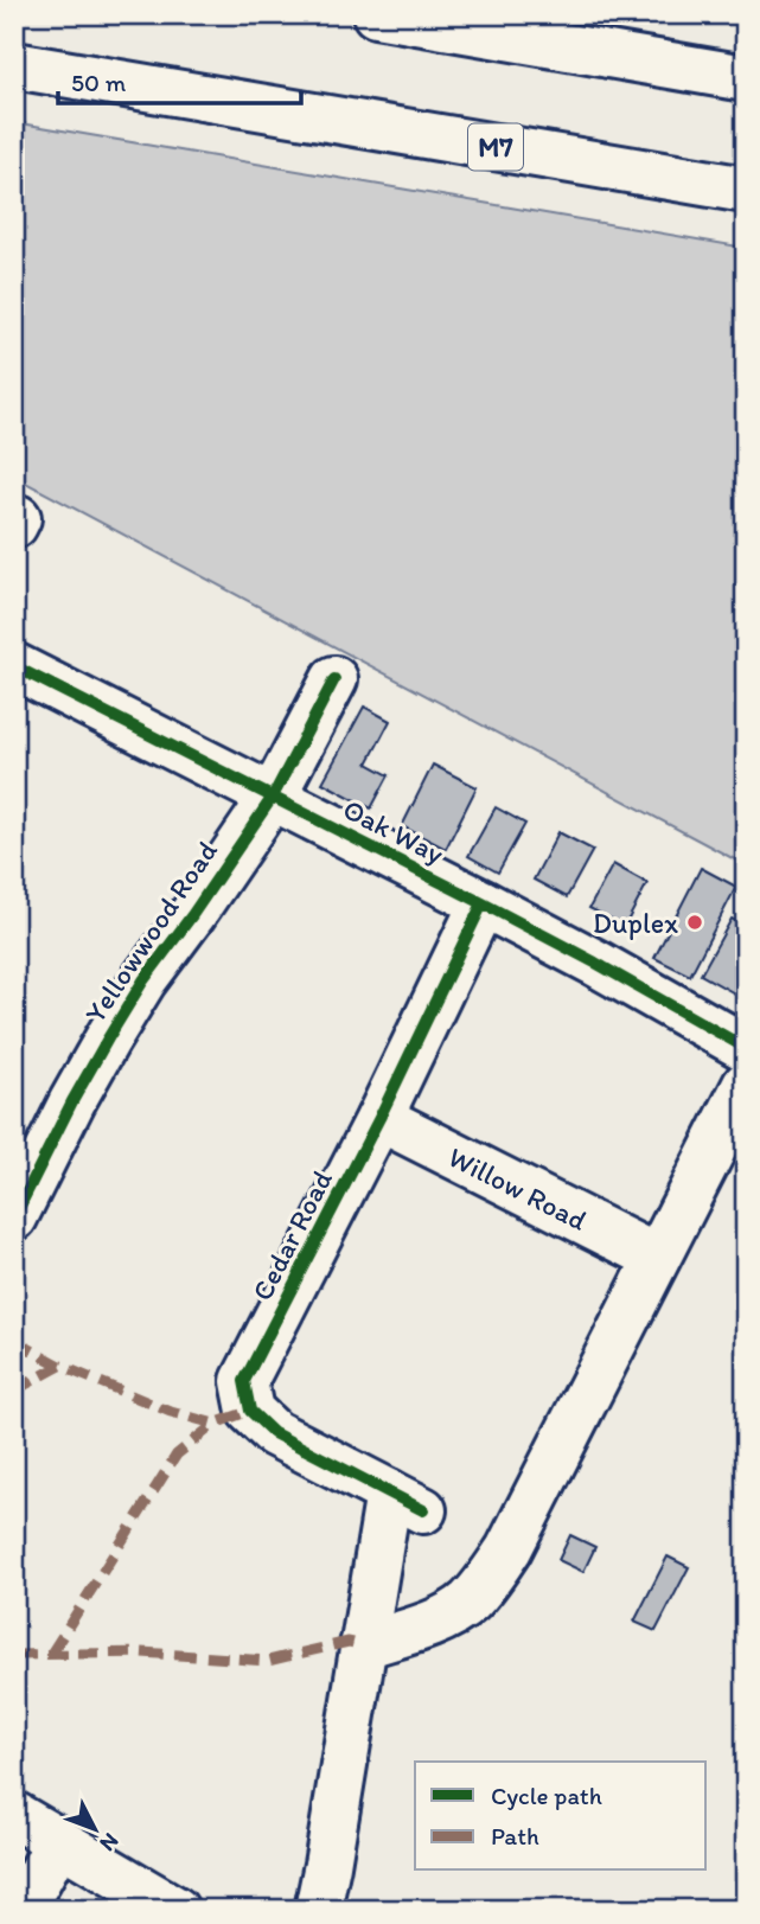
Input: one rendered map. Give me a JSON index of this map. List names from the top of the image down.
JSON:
{
  "streets": {
    "street": [
      "M7",
      "Oak Way",
      "Yellowwood Road",
      "Willow Road",
      "Cedar Road"
    ]
  },
  "crossings": [
    ["Oak Way", "Yellowwood Road"],
    ["Oak Way", "Cedar Road"],
    ["Willow Road", "Cedar Road"]
  ],
  "places": ["Duplex"],
  "legend": ["Cycle path", "Path"],
  "scale_bar": "50 m",
  "north": "bottom right"
}
